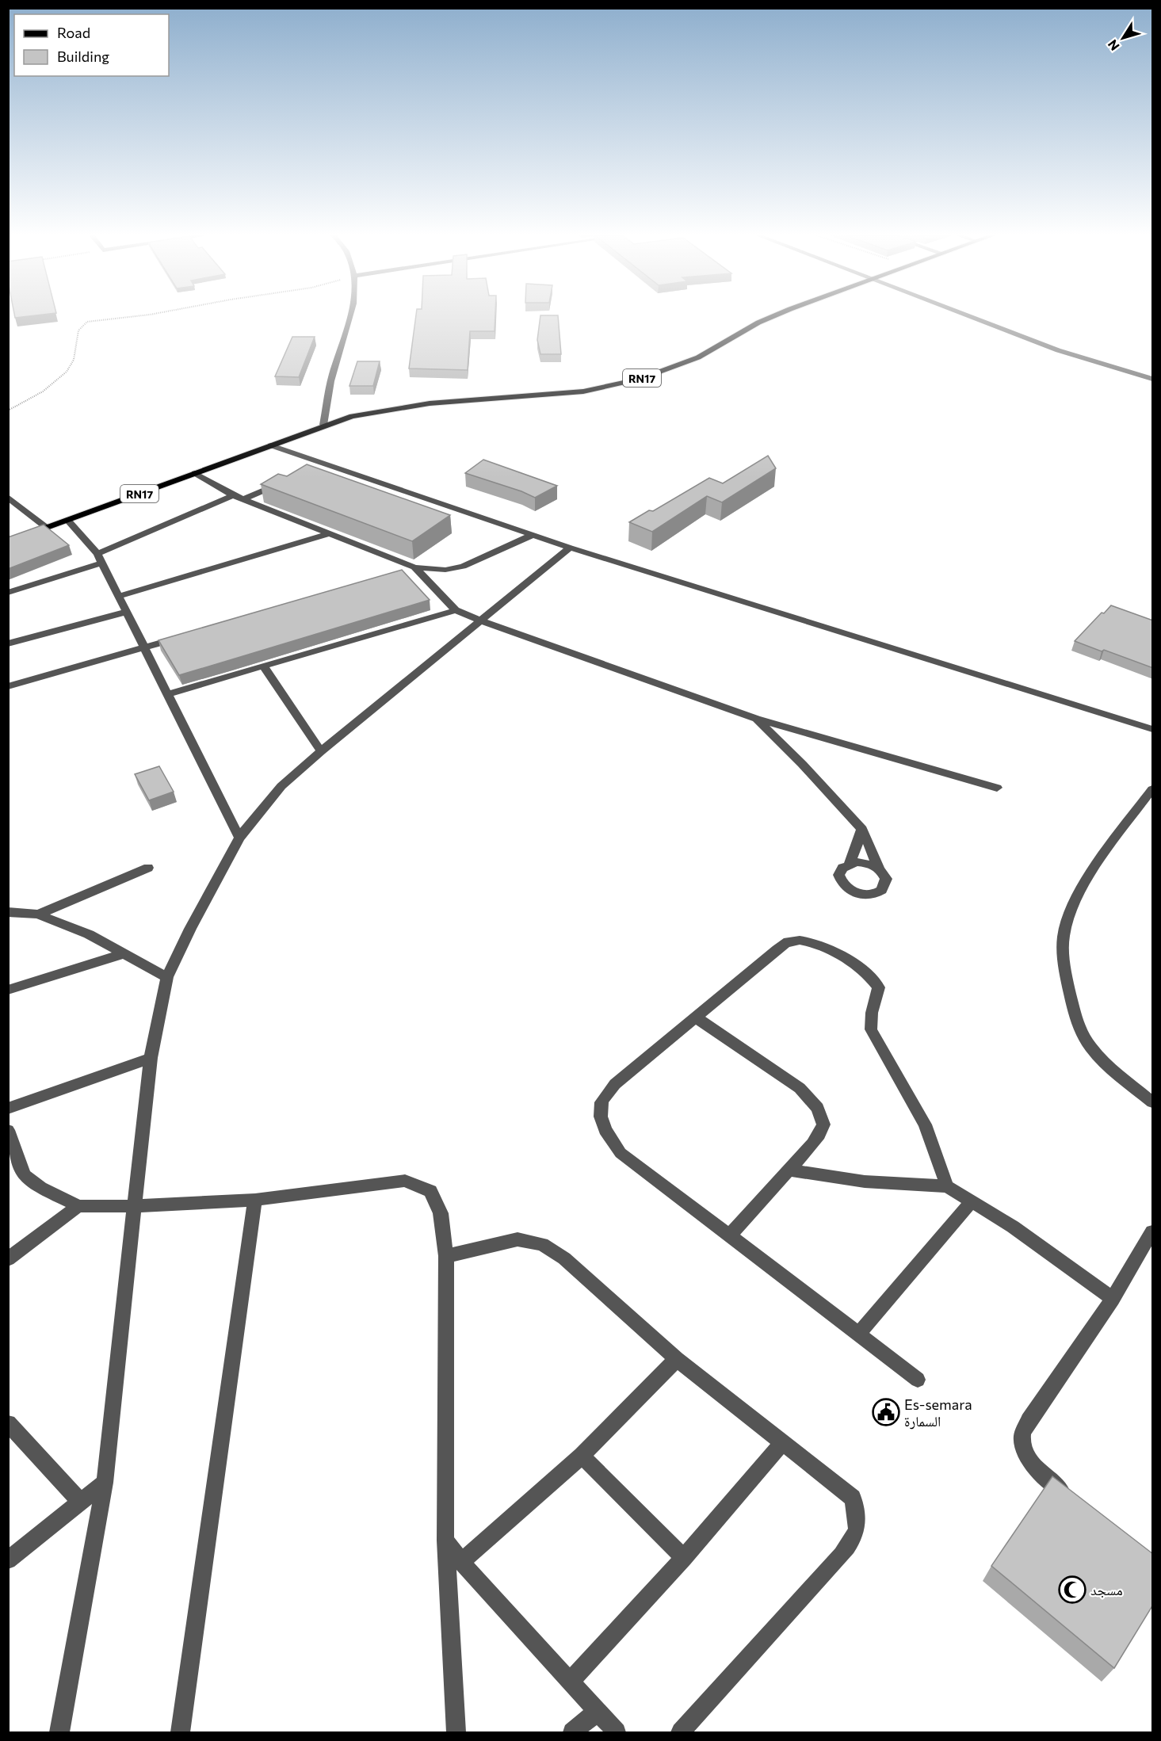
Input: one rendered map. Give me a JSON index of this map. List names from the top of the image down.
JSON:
{
  "streets": {
    "main road": ["RN17"]
  },
  "places": {
    "public building": ["Es-semara السمارة"],
    "mosque": ["مسجد"]
  },
  "legend": ["Road", "Building"],
  "north": "bottom left"
}
